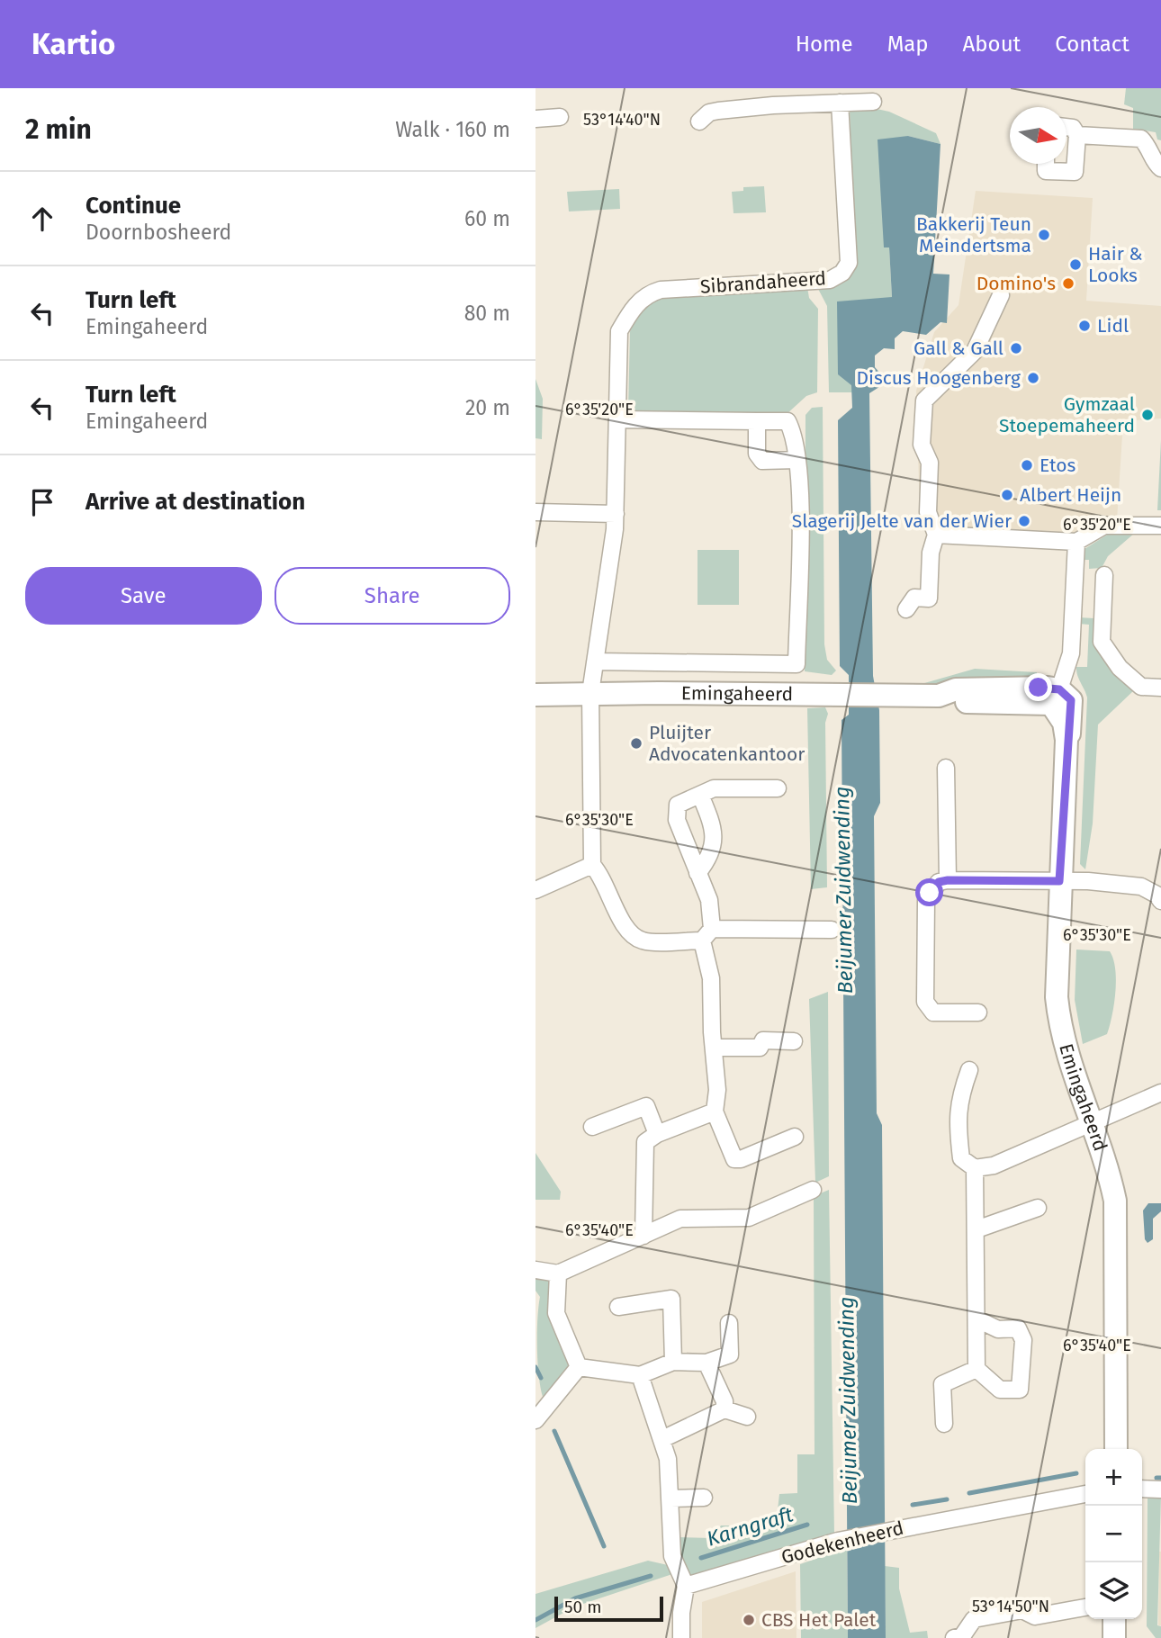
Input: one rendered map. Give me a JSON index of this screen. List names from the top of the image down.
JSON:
{
  "streets": {
    "street": ["Sibrandaheerd", "Emingaheerd", "Godekenheerd"]
  },
  "crossings": [
    ["Sibrandaheerd", "Emingaheerd"]
  ],
  "water": ["Beijumer Zuidwending", "Karngraft"],
  "places": [
    "Bakkerij Teun Meindertsma",
    "Hair & Looks",
    "Domino's",
    "Lidl",
    "Gall & Gall",
    "Discus Hoogenberg",
    "Gymzaal Stoepemaheerd",
    "Etos",
    "Albert Heijn",
    "Slagerij Jelte van der Wier",
    "Pluijter Advocatenkantoor",
    "CBS Het Palet"
  ],
  "scale_bar": "50 m",
  "north": "right",
  "page": {
    "header": "Kartio",
    "nav": [
      "Home",
      "Map",
      "About",
      "Contact"
    ],
    "heading": ["2 min", "Walk · 160 m"],
    "list": [
      ["Continue", "Doornbosheerd", "60 m"],
      ["Turn left", "Emingaheerd", "80 m"],
      ["Turn left", "Emingaheerd", "20 m"],
      "Arrive at destination"
    ],
    "buttons": ["Save", "Share"],
    "map_buttons": ["+", "−"],
    "scale": "50 m"
  },
  "coordinates": [
    "53°14'40\"N",
    "6°35'20\"E",
    "6°35'30\"E",
    "6°35'40\"E",
    "53°14'50\"N"
  ]
}
